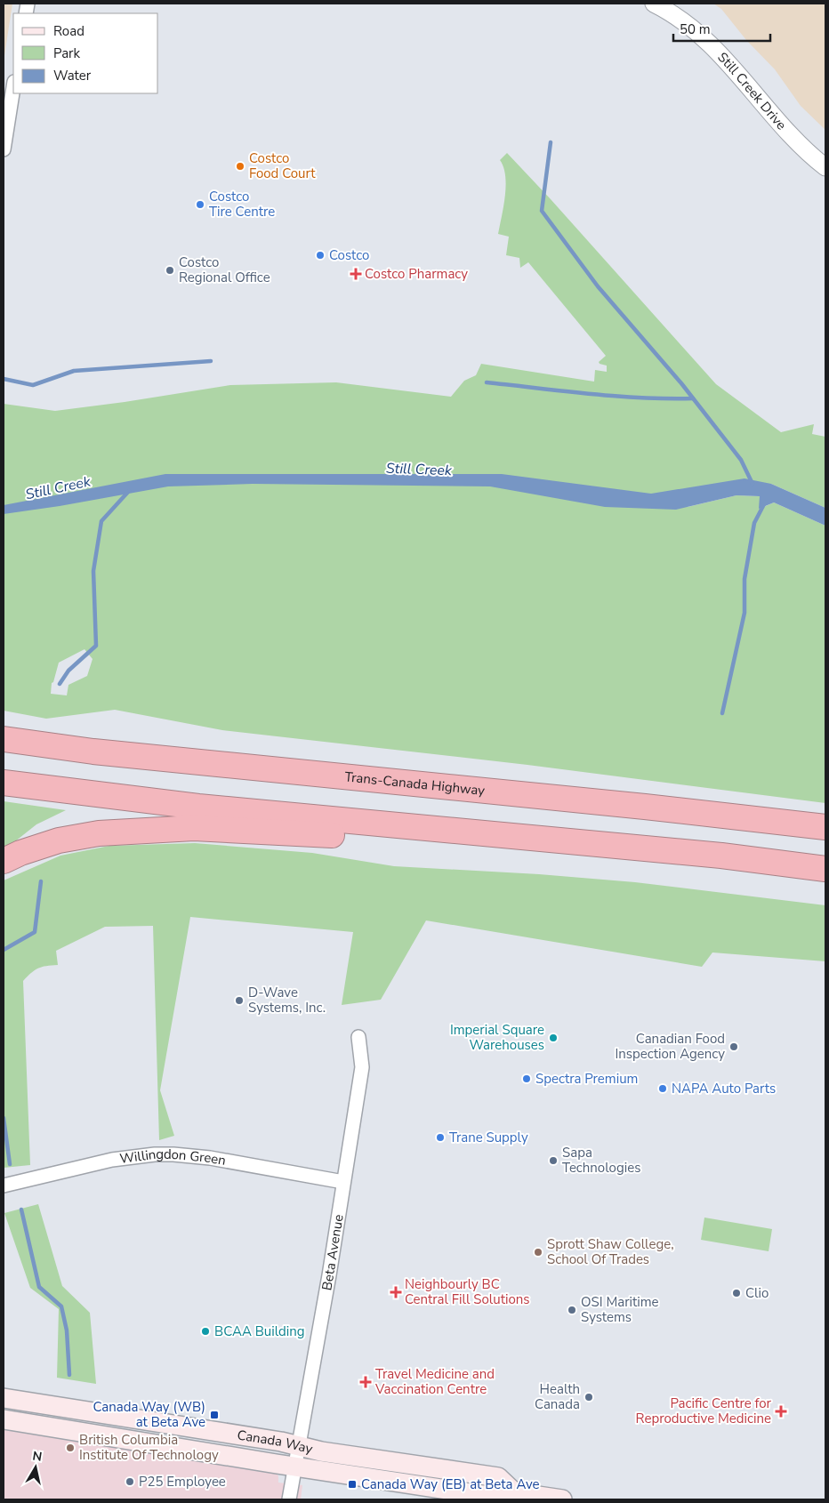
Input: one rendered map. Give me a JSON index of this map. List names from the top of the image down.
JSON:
{
  "streets": {
    "highway": ["Trans-Canada Highway"],
    "main road": ["Canada Way"],
    "street": ["Still Creek Drive", "Willingdon Green", "Beta Avenue"]
  },
  "crossings": [
    ["Willingdon Green", "Beta Avenue"],
    ["Beta Avenue", "Canada Way"]
  ],
  "water": ["Still Creek"],
  "places": {
    "other": [
      "Costco Food Court",
      "Costco Tire Centre",
      "Costco",
      "Costco Regional Office",
      "D-Wave Systems, Inc.",
      "Imperial Square Warehouses",
      "Canadian Food Inspection Agency",
      "Spectra Premium",
      "NAPA Auto Parts",
      "Trane Supply",
      "Sapa Technologies",
      "Sprott Shaw College, School Of Trades",
      "Clio",
      "OSI Maritime Systems",
      "BCAA Building",
      "Health Canada",
      "British Columbia Institute Of Technology",
      "P25 Employee"
    ],
    "health": [
      "Costco Pharmacy",
      "Neighbourly BC Central Fill Solutions",
      "Travel Medicine and Vaccination Centre",
      "Pacific Centre for Reproductive Medicine"
    ],
    "transit": ["Canada Way (WB) at Beta Ave", "Canada Way (EB) at Beta Ave"]
  },
  "legend": ["Road", "Park", "Water"],
  "scale_bar": "50 m",
  "north": "top"
}
